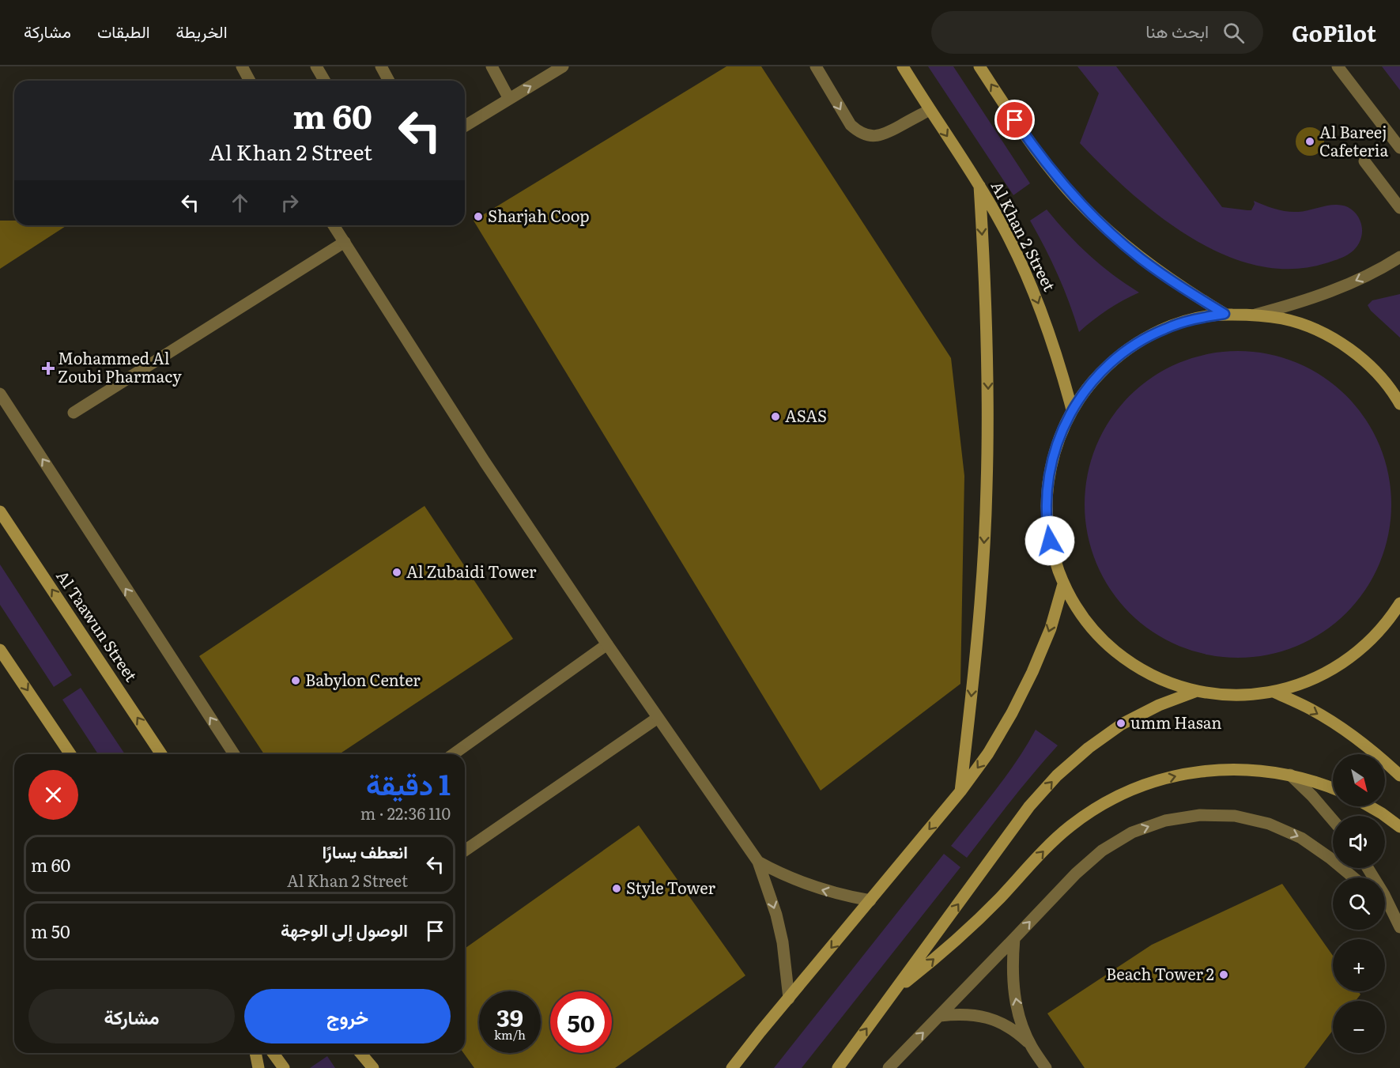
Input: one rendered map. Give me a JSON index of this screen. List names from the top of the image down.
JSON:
{
  "streets": {
    "main road": ["Al Khan 2 Street", "Al Taawun Street"]
  },
  "places": {
    "other": [
      "Al Bareej Cafeteria",
      "Sharjah Coop",
      "ASAS",
      "Al Zubaidi Tower",
      "Babylon Center",
      "umm Hasan",
      "Style Tower",
      "Beach Tower 2"
    ],
    "health": ["Mohammed Al Zoubi Pharmacy"]
  },
  "north": "bottom right",
  "page": {
    "header": "GoPilot",
    "search": "ابحث هنا",
    "nav": ["الخريطة", "الطبقات", "مشاركة"],
    "turn": ["60 m", "Al Khan 2 Street"],
    "map_buttons": ["+", "−"],
    "heading": ["1 دقيقة", "110 m · 22:36"],
    "list": [
      {
        "name": "انعطف يسارًا",
        "note": "Al Khan 2 Street",
        "value": "60 m"
      },
      {
        "name": "الوصول إلى الوجهة",
        "value": "50 m"
      }
    ],
    "buttons": ["خروج", "مشاركة"],
    "speed": "39 km/h",
    "limit": "50"
  }
}
